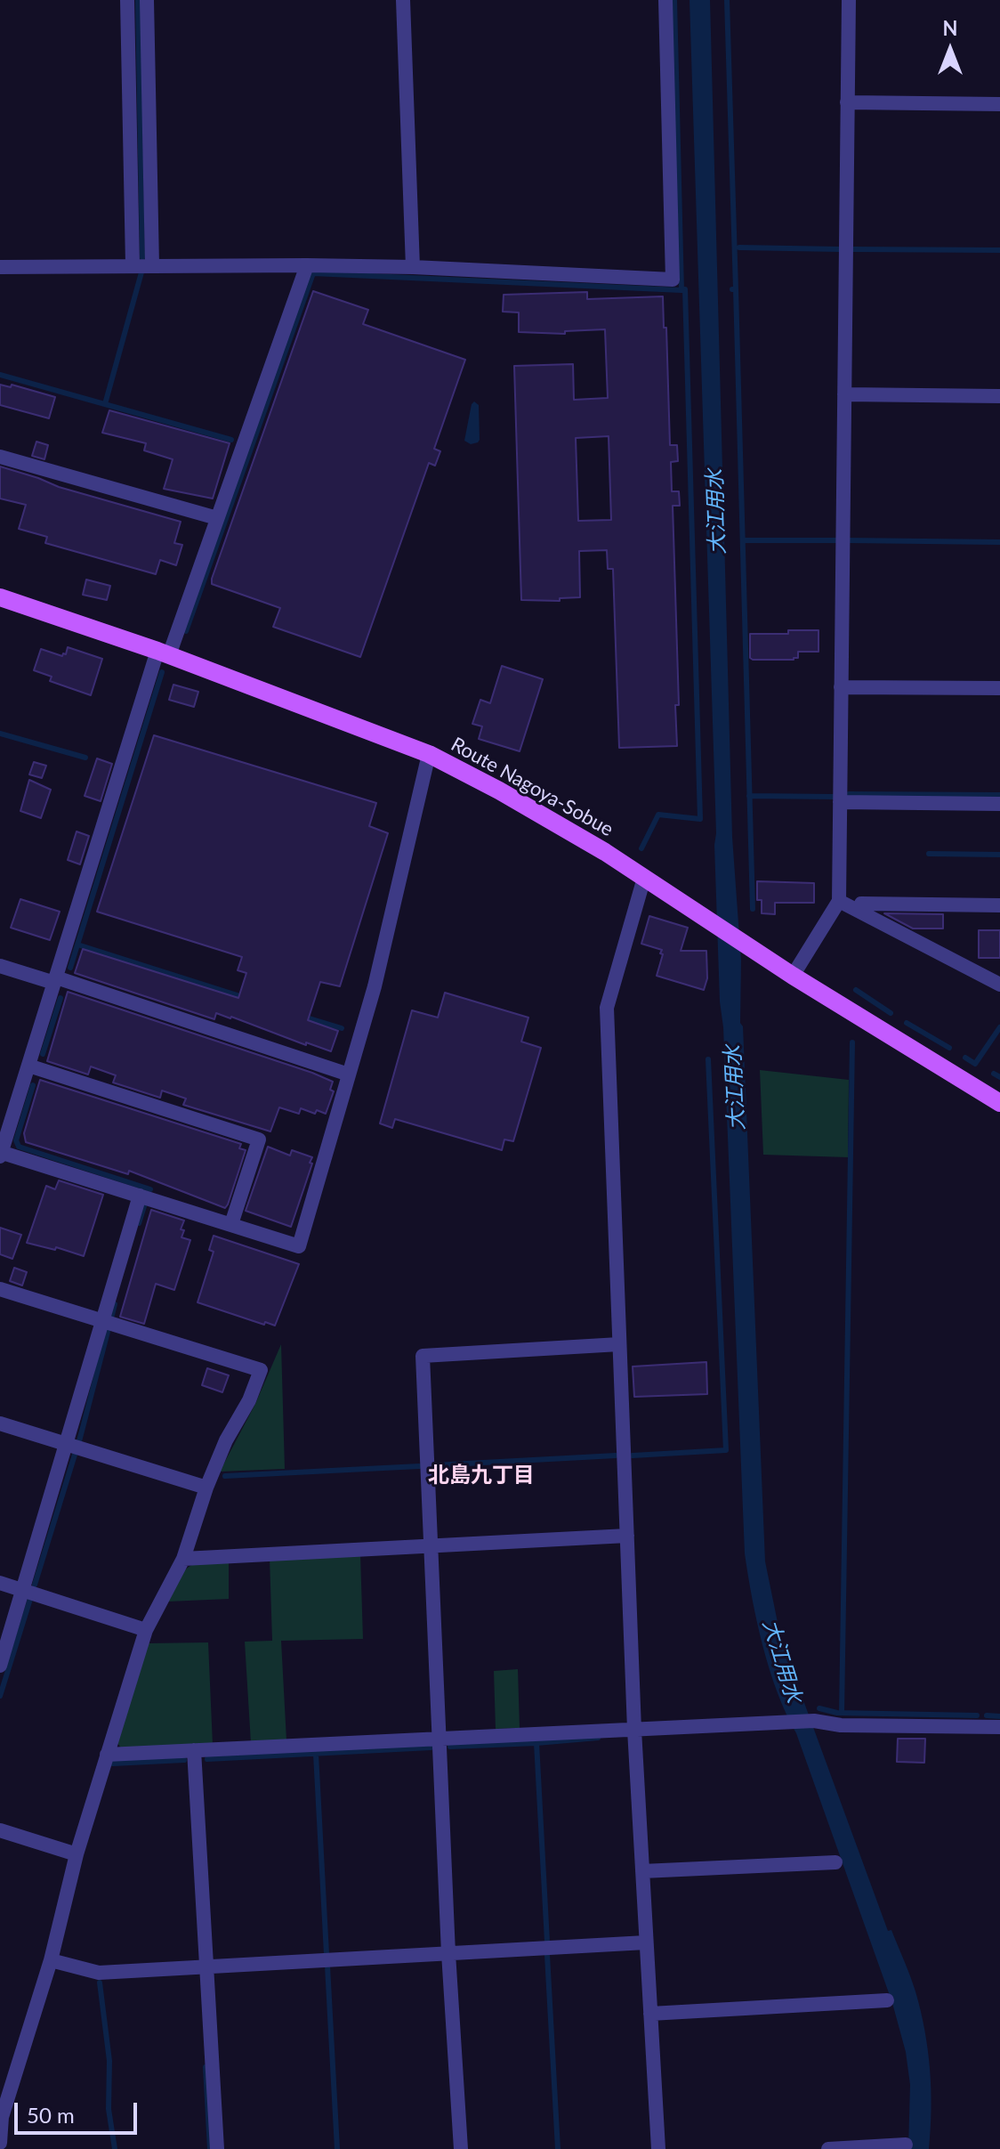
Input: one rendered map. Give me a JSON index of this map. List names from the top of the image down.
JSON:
{
  "streets": {
    "main road": ["Route Nagoya-Sobue"]
  },
  "districts": ["北島九丁目"],
  "water": ["大江用水"],
  "scale_bar": "50 m",
  "north": "top"
}
